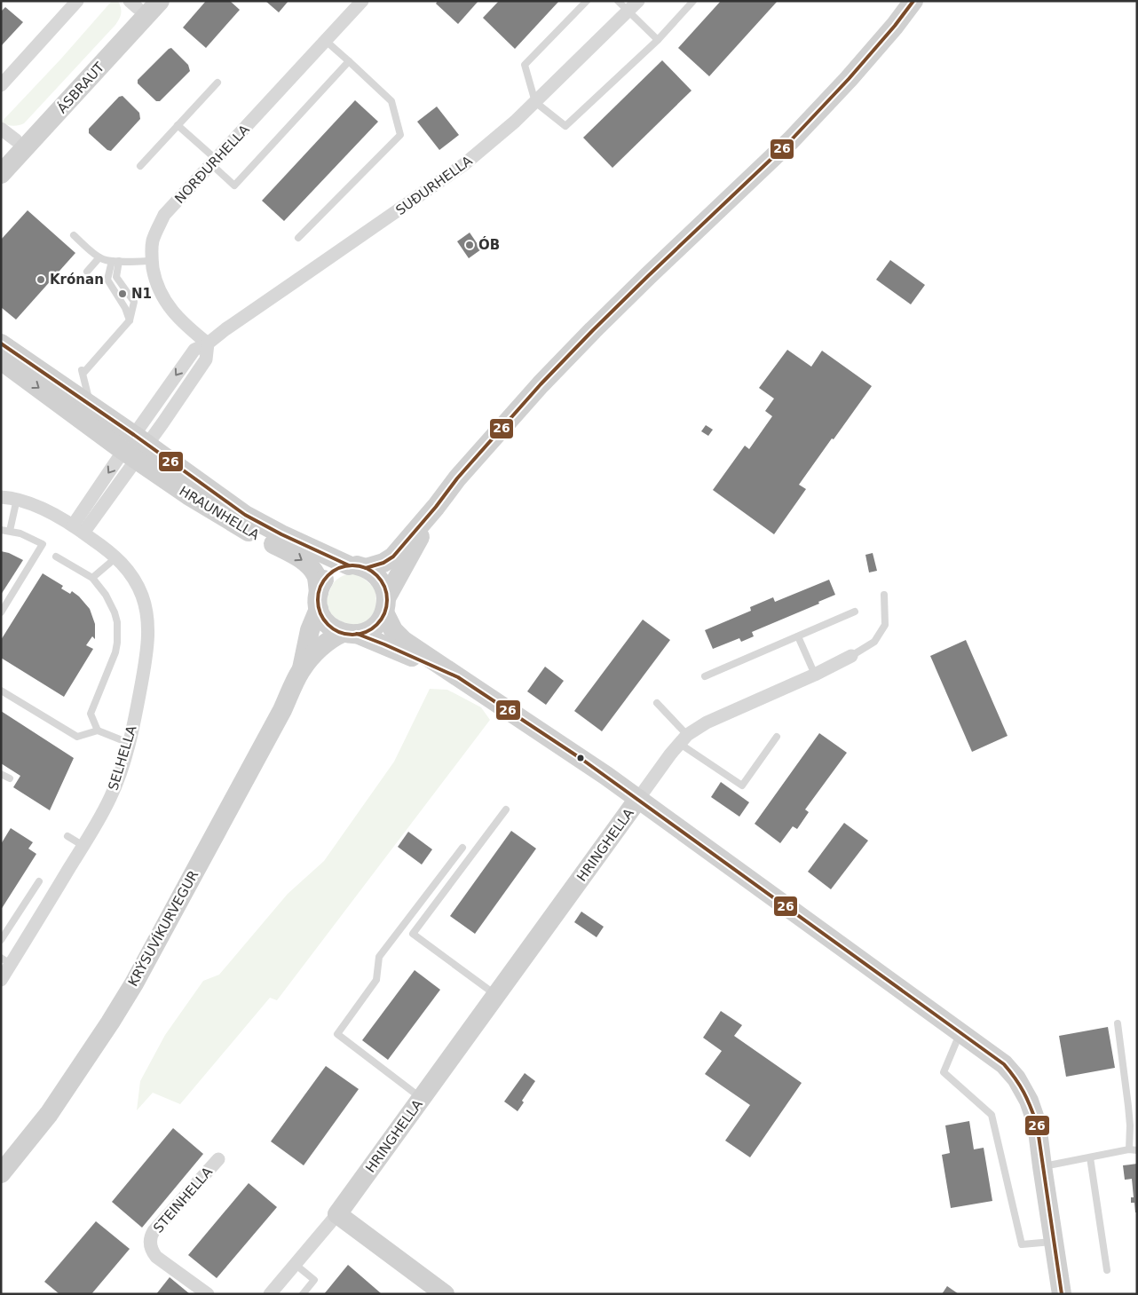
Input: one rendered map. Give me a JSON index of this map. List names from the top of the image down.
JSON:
{
  "streets": {
    "street": [
      "ÁSBRAUT",
      "NORÐURHELLA",
      "SUÐURHELLA",
      "HRAUNHELLA",
      "SELHELLA",
      "HRINGHELLA",
      "KRÝSUVÍKURVEGUR",
      "STEINHELLA"
    ]
  },
  "crossings": [
    ["NORÐURHELLA", "SUÐURHELLA"],
    ["HRAUNHELLA", "KRÝSUVÍKURVEGUR"]
  ],
  "places": ["ÓB", "Krónan", "N1"],
  "lines": ["transit line 26"]
}
